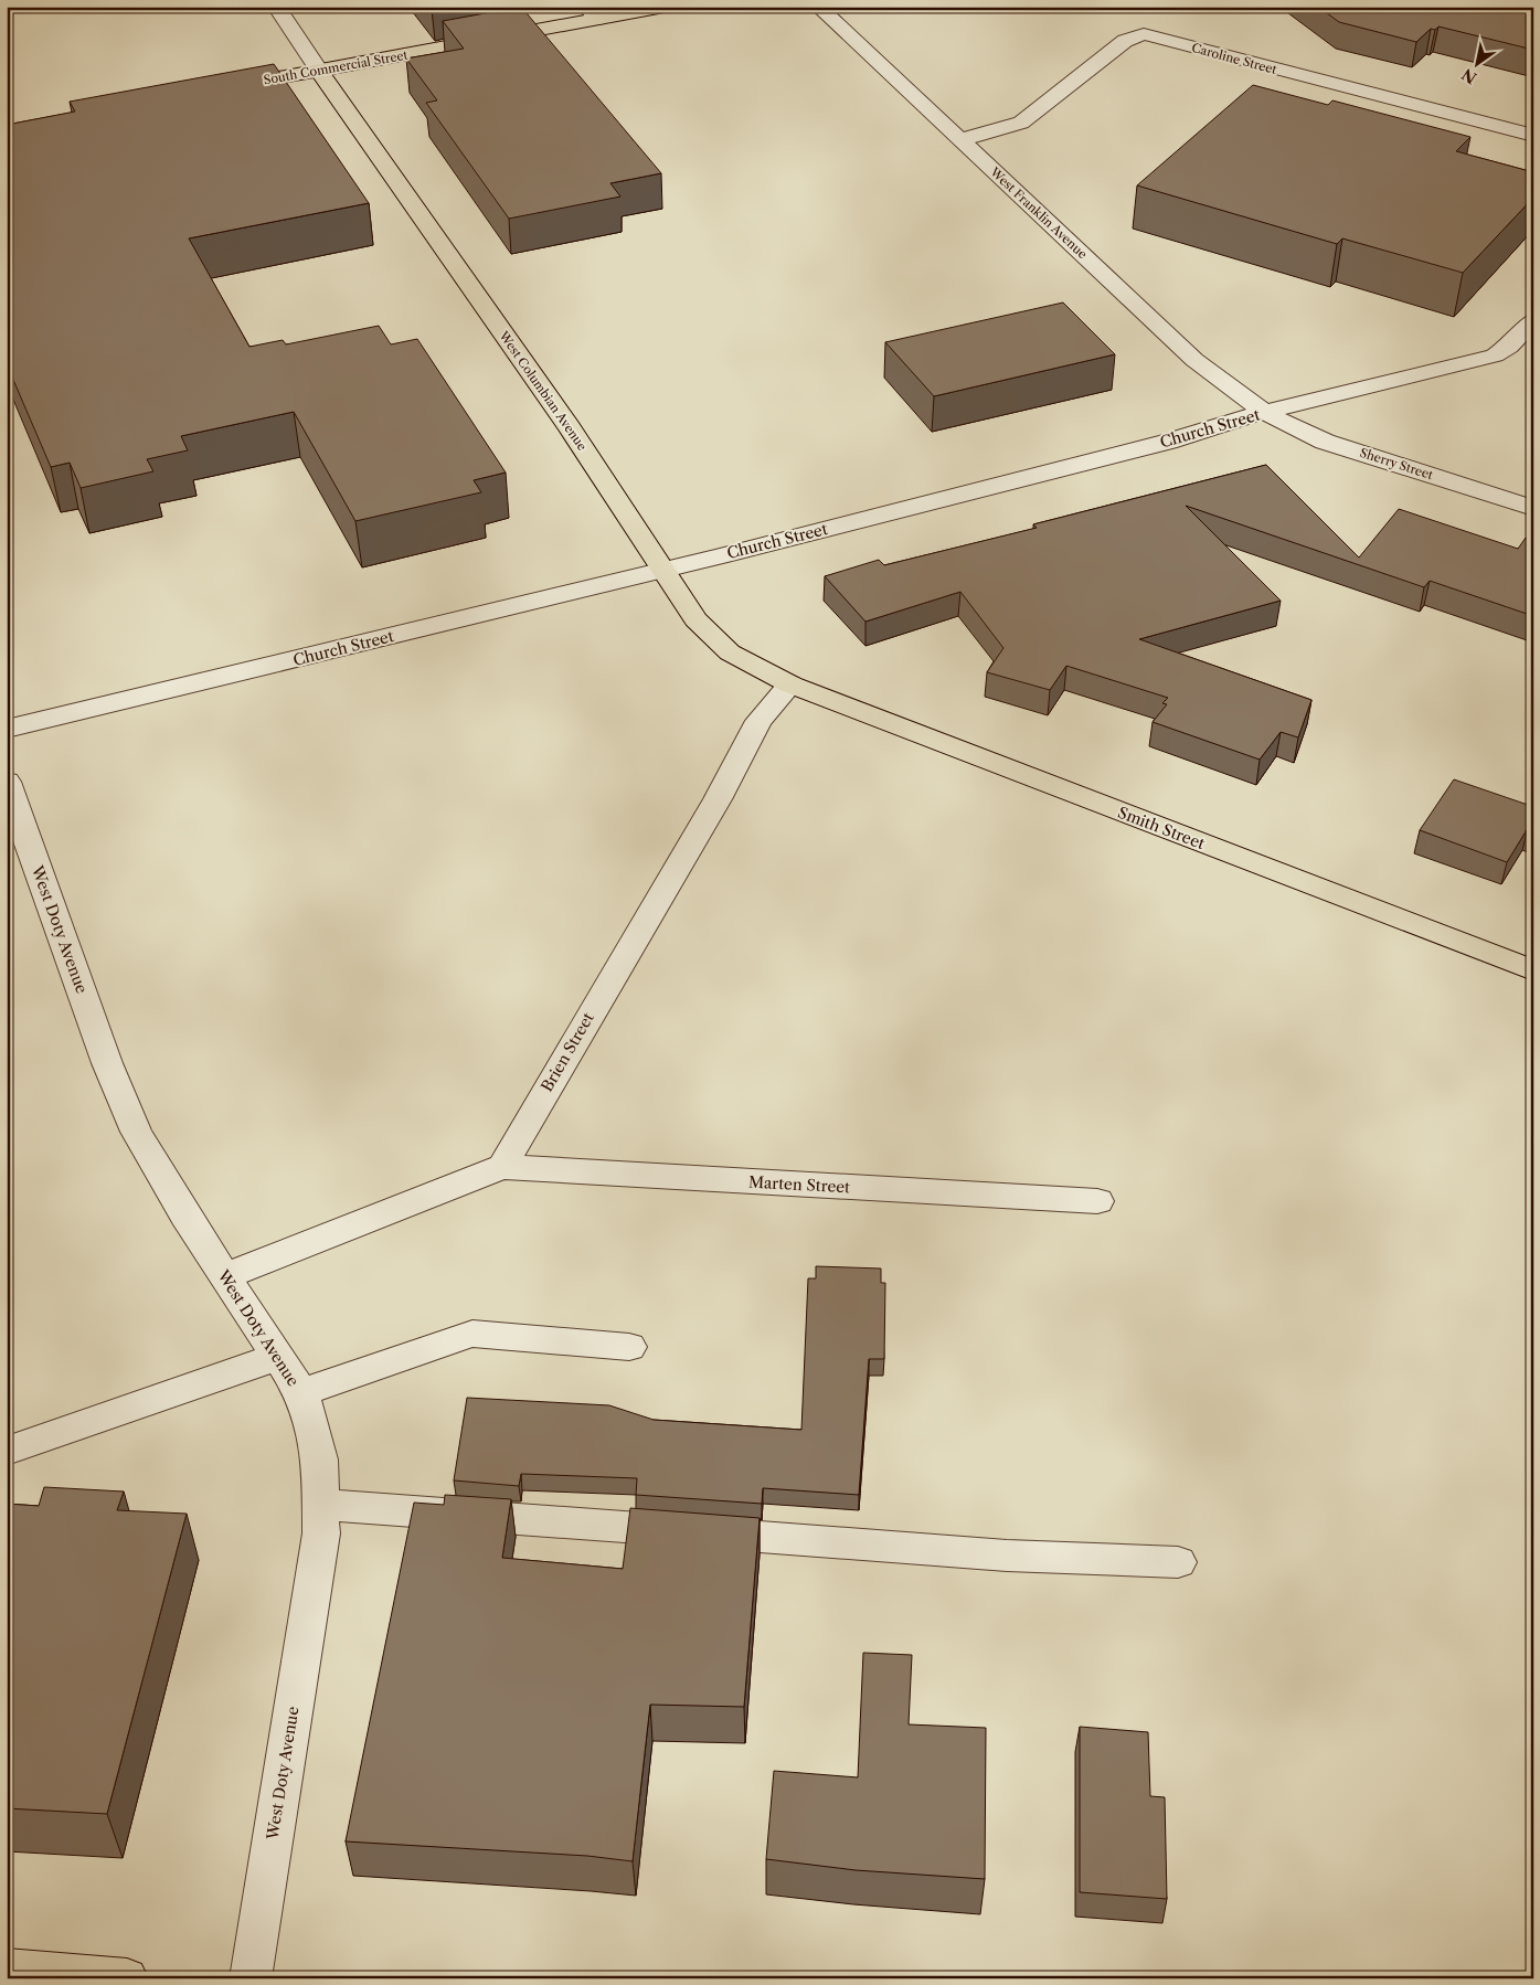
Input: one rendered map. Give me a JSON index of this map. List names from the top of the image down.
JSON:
{
  "streets": {
    "main road": ["South Commercial Street", "West Columbian Avenue", "Smith Street"],
    "street": [
      "Caroline Street",
      "West Franklin Avenue",
      "Church Street",
      "Sherry Street",
      "West Doty Avenue",
      "Brien Street",
      "Marten Street"
    ]
  },
  "crossings": [
    ["Caroline Street", "West Franklin Avenue"],
    ["South Commercial Street", "West Columbian Avenue"],
    ["West Franklin Avenue", "Church Street"],
    ["West Franklin Avenue", "Sherry Street"],
    ["West Columbian Avenue", "Church Street"],
    ["West Columbian Avenue", "Smith Street"],
    ["West Columbian Avenue", "Brien Street"],
    ["Church Street", "Sherry Street"],
    ["Smith Street", "Brien Street"],
    ["Brien Street", "Marten Street"]
  ],
  "north": "bottom left"
}
